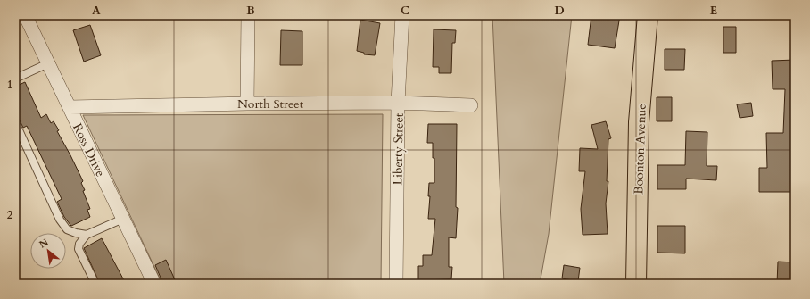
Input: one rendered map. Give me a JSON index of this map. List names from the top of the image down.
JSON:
{
  "streets": {
    "main road": ["Boonton Avenue"],
    "street": ["North Street", "Liberty Street", "Ross Drive"]
  },
  "crossings": [
    ["North Street", "Liberty Street"],
    ["North Street", "Ross Drive"]
  ],
  "north": "top left",
  "grid": {
    "columns": [
      "A",
      "B",
      "C",
      "D",
      "E"
    ],
    "rows": ["1", "2"]
  }
}
